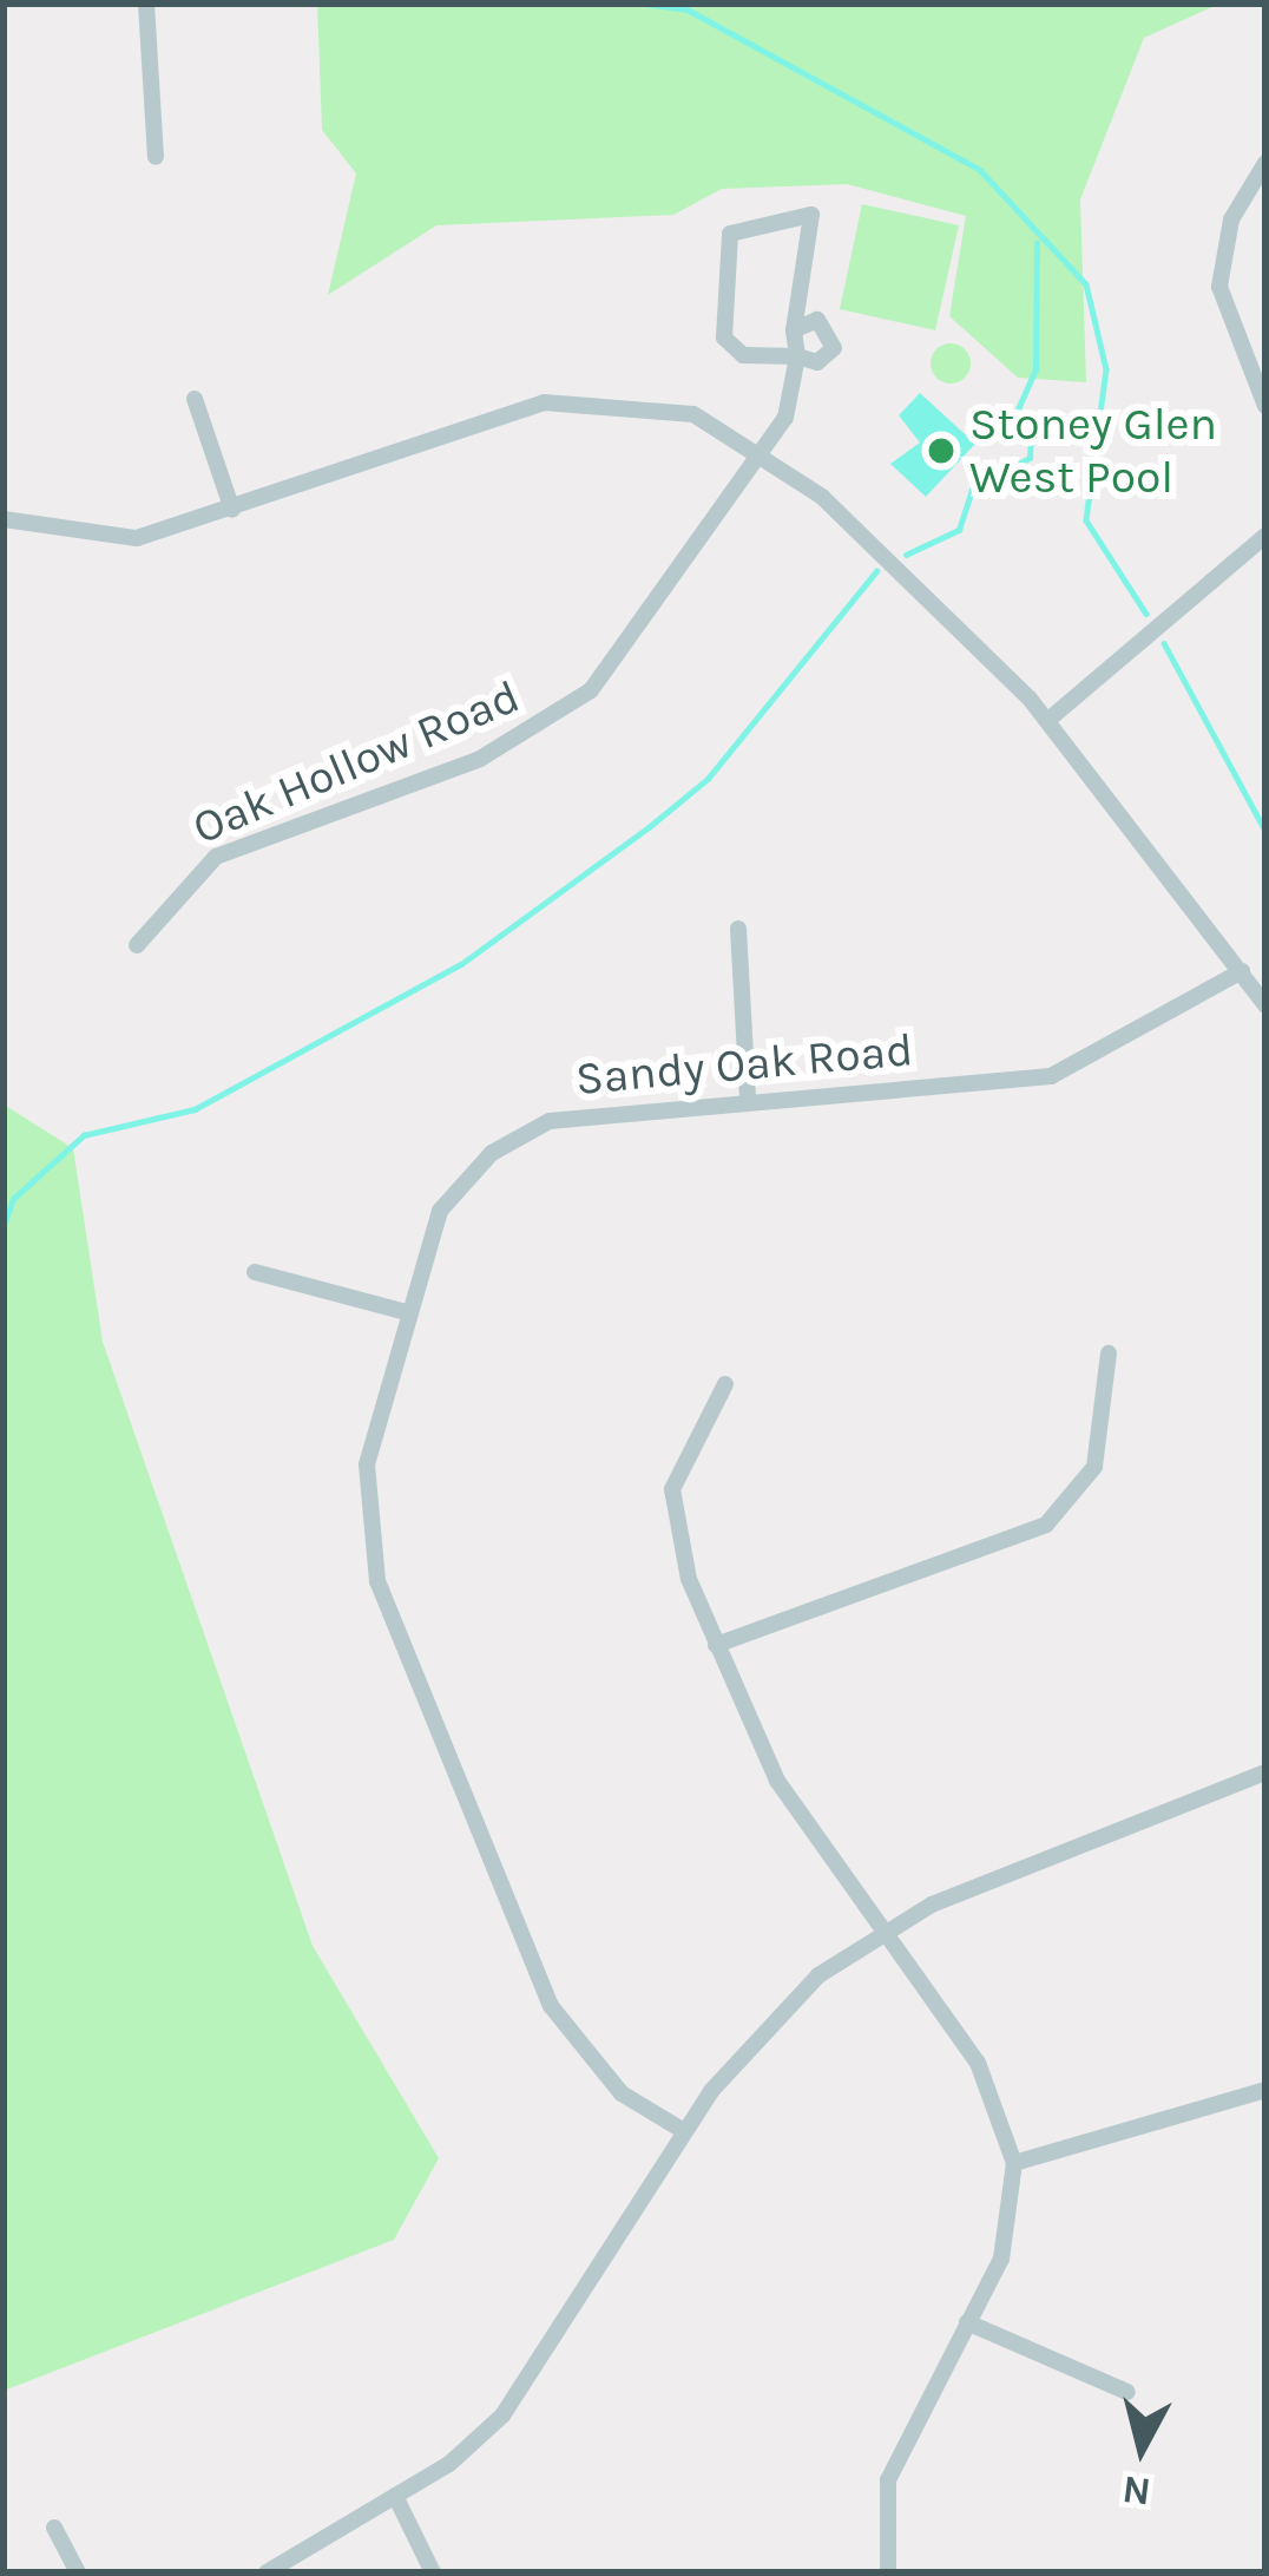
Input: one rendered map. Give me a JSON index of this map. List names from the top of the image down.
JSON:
{
  "streets": {
    "street": ["Oak Hollow Road", "Sandy Oak Road"]
  },
  "places": ["Stoney Glen West Pool"],
  "north": "bottom"
}
